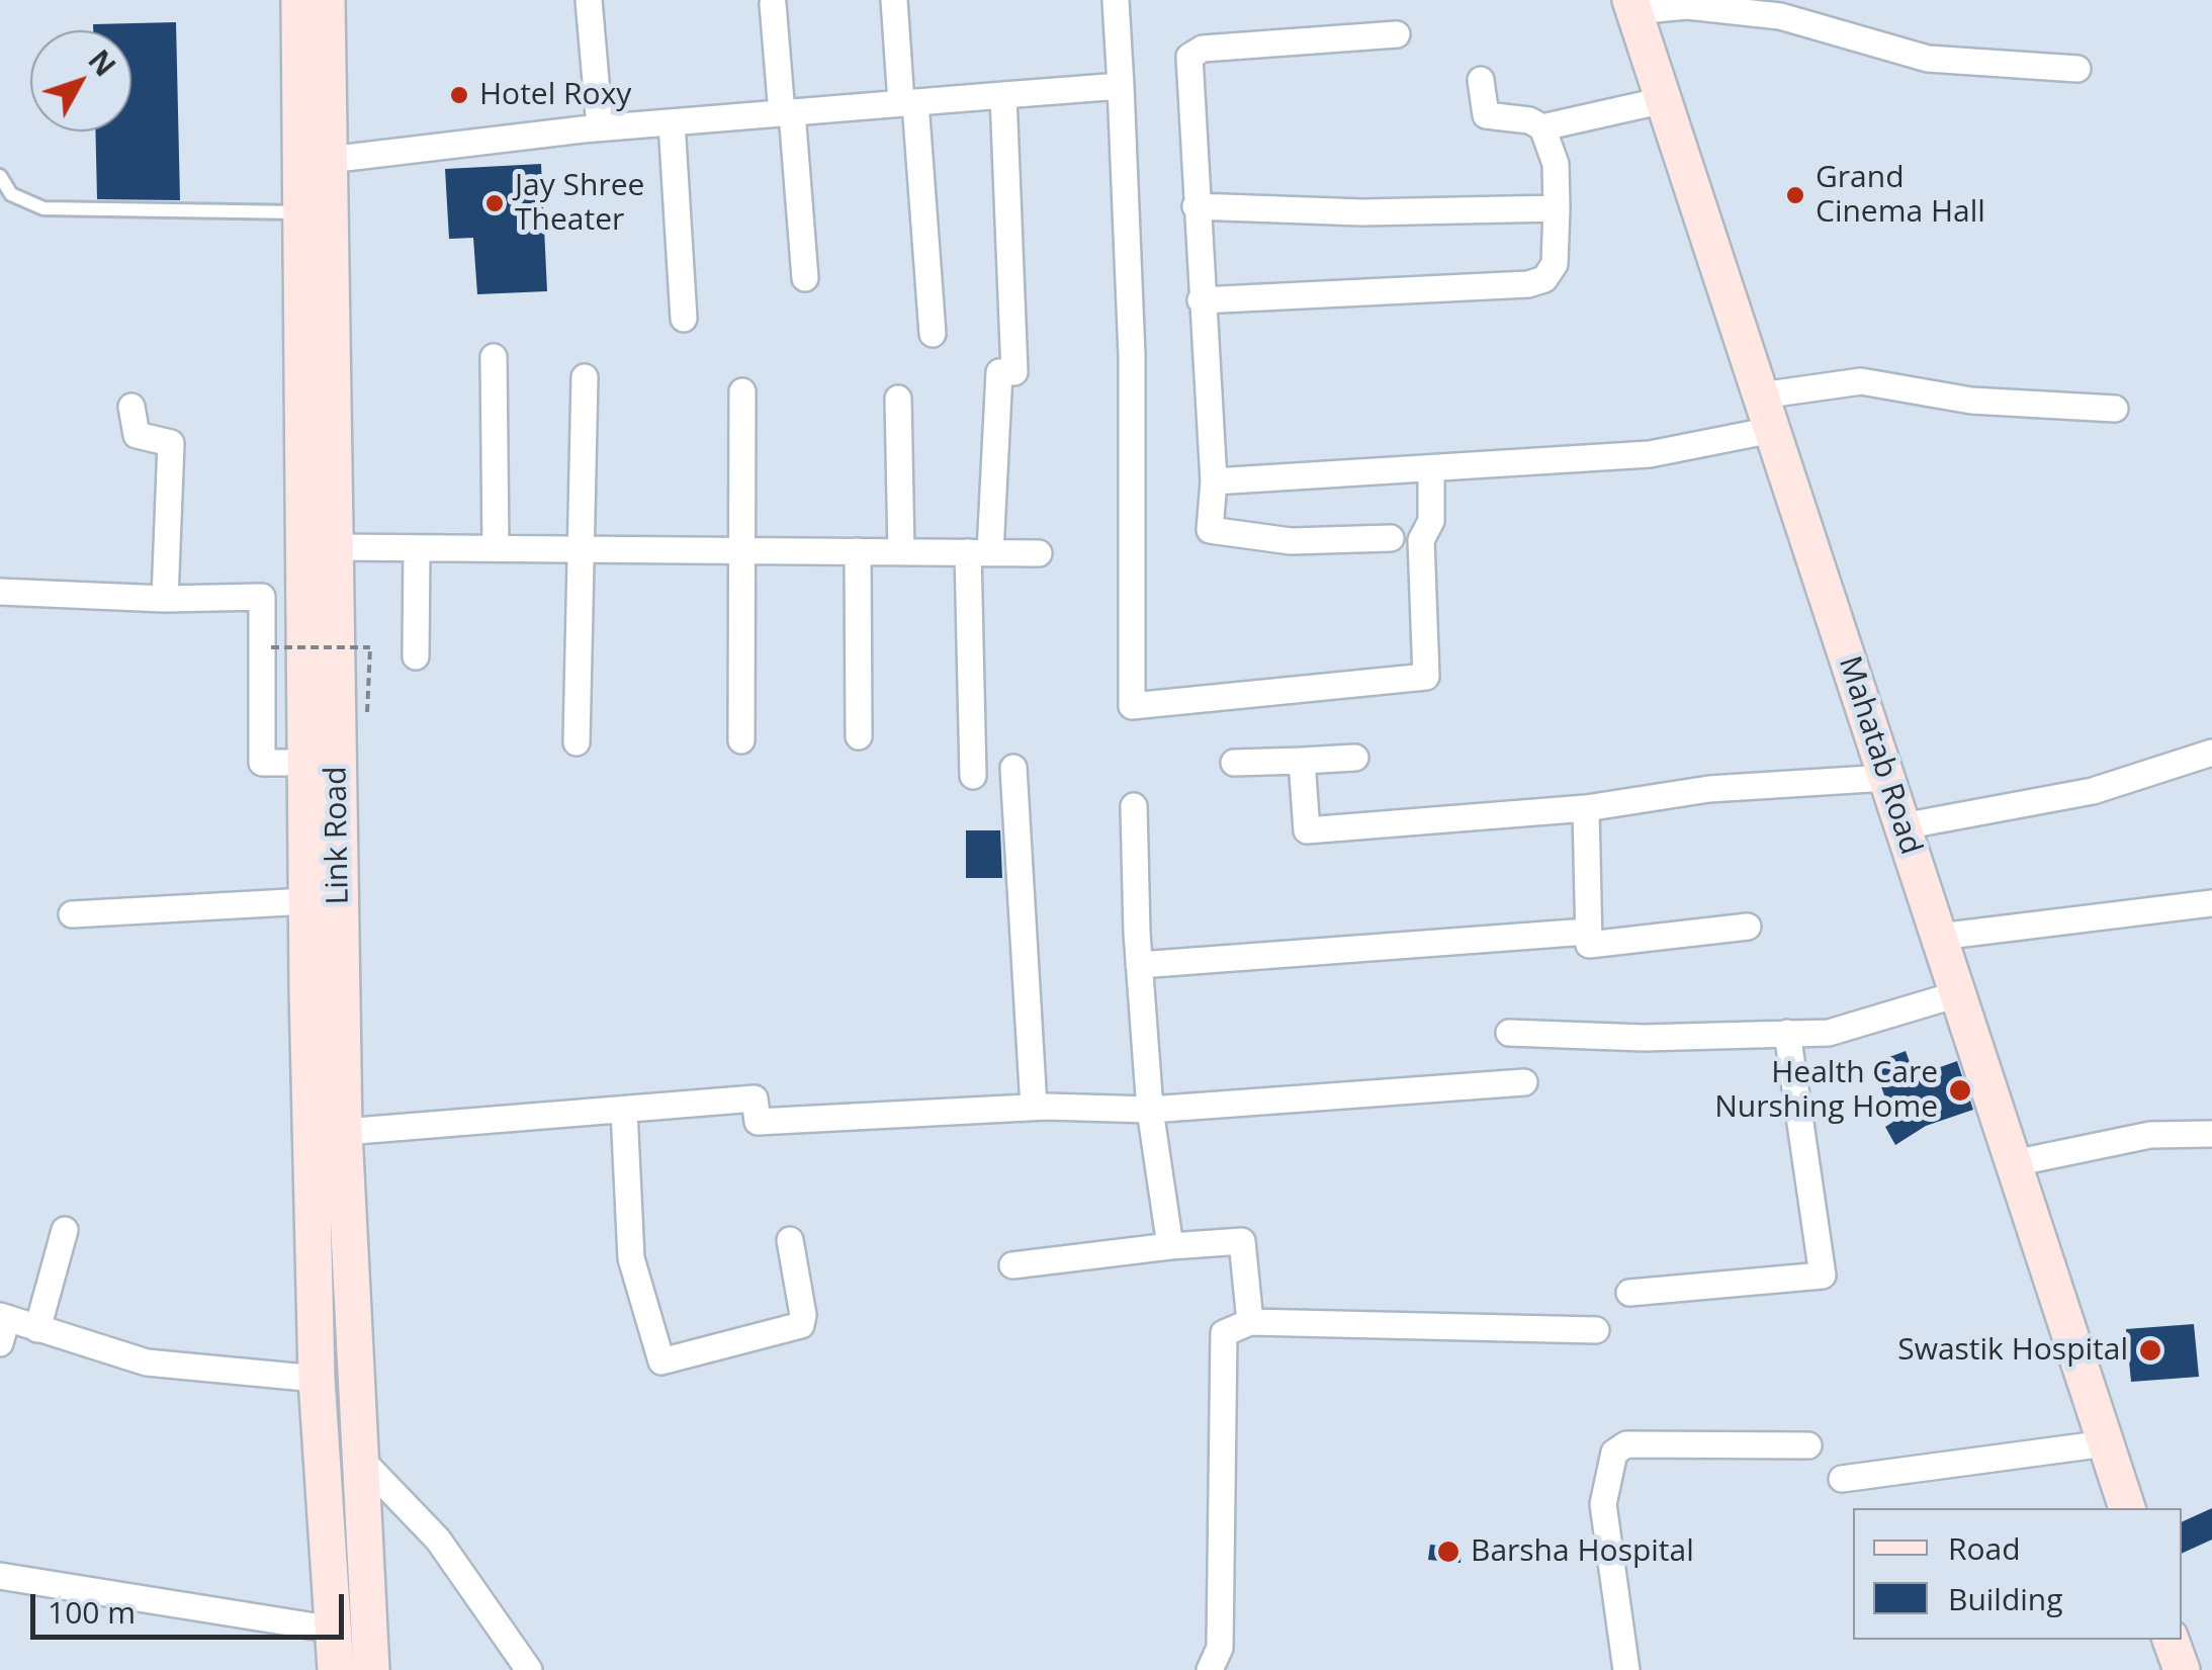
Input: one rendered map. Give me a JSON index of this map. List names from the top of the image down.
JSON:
{
  "streets": {
    "main road": ["Mahatab Road", "Link Road"]
  },
  "places": [
    "Hotel Roxy",
    "Grand Cinema Hall",
    "Jay Shree Theater",
    "Health Care Nurshing Home",
    "Swastik Hospital",
    "Barsha Hospital"
  ],
  "legend": ["Road", "Building"],
  "scale_bar": "100 m",
  "north": "top right"
}
